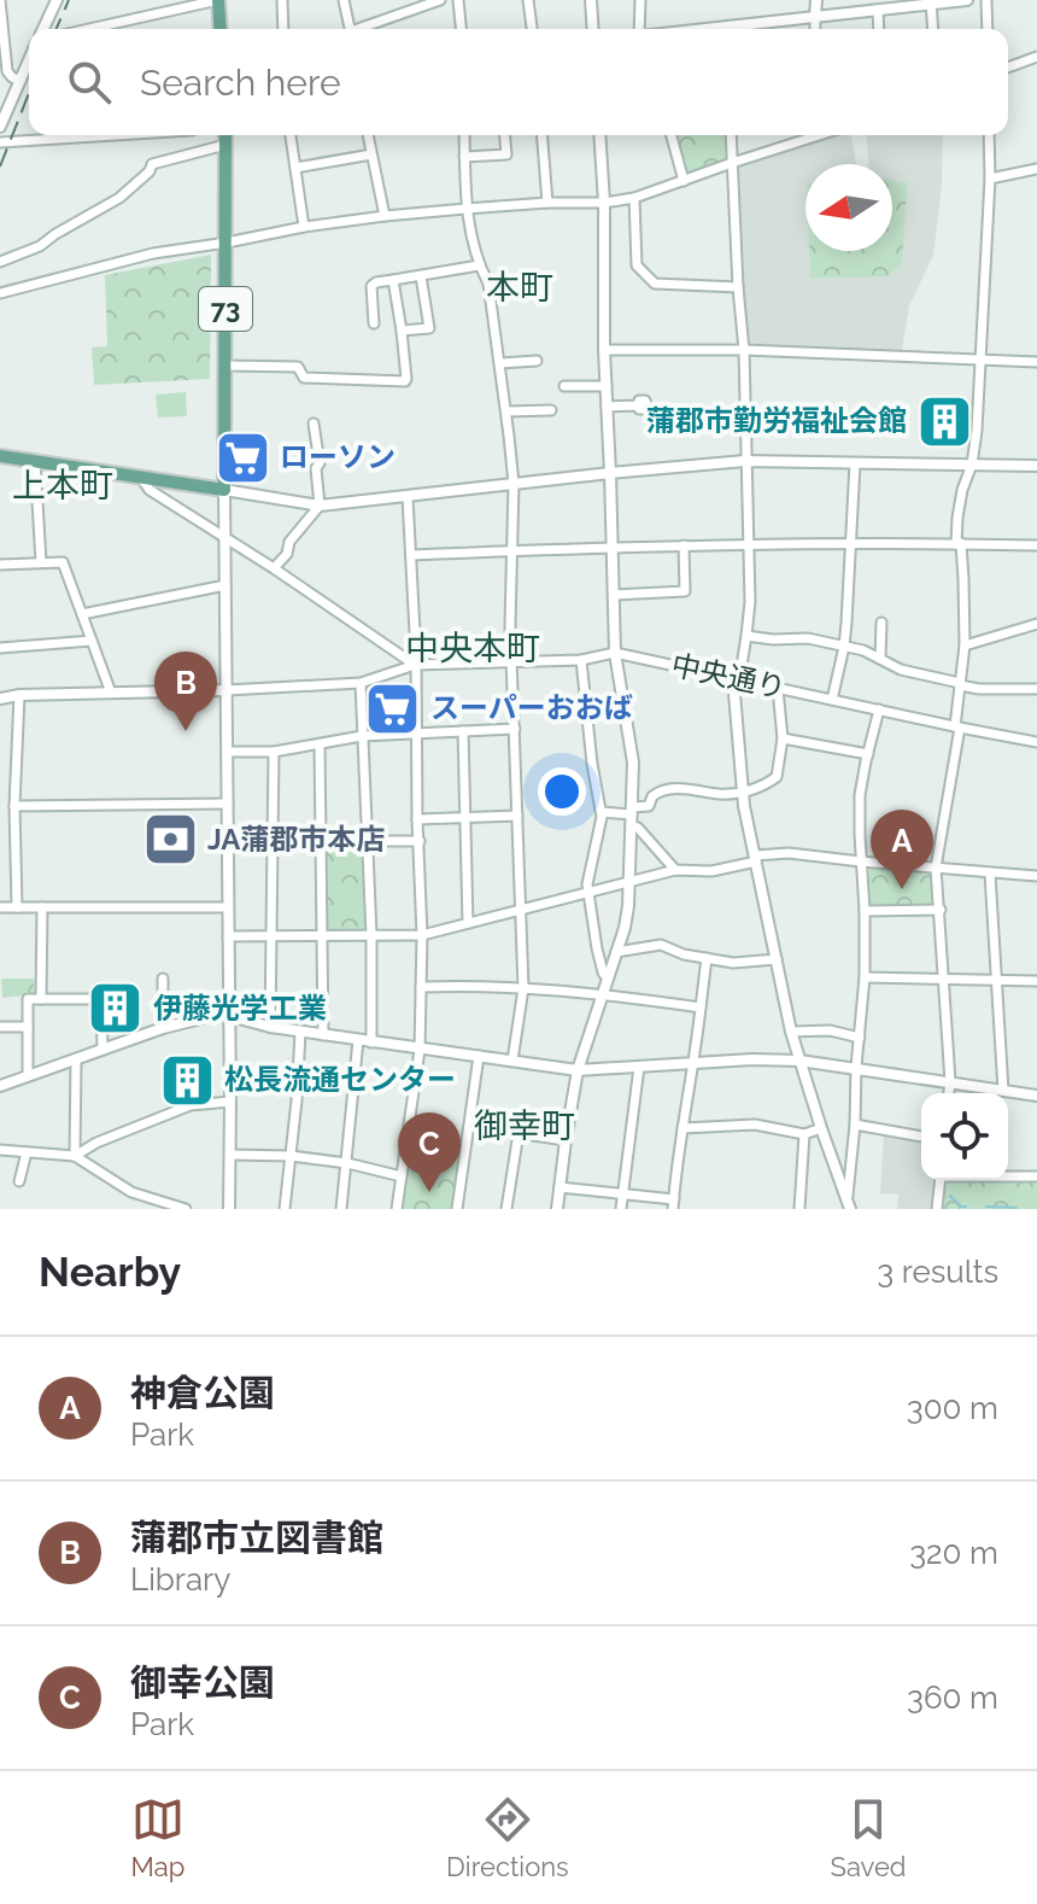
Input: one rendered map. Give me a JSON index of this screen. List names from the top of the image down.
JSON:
{
  "streets": {
    "main road": ["73"],
    "street": ["中央通り"]
  },
  "districts": [
    "本町",
    "上本町",
    "中央本町",
    "御幸町"
  ],
  "places": {
    "building": ["蒲郡市勤労福祉会館", "伊藤光学工業", "松長流通センター"],
    "supermarket": ["ローソン", "スーパーおおば"],
    "bank": ["JA蒲郡市本店"]
  },
  "north": "left",
  "page": {
    "search": "Search here",
    "pins": ["B", "A", "C"],
    "heading": ["Nearby", "3 results"],
    "list": [
      {
        "mark": "A",
        "name": "神倉公園",
        "note": "Park",
        "value": "300 m"
      },
      {
        "mark": "B",
        "name": "蒲郡市立図書館",
        "note": "Library",
        "value": "320 m"
      },
      {
        "mark": "C",
        "name": "御幸公園",
        "note": "Park",
        "value": "360 m"
      }
    ],
    "nav": ["Map", "Directions", "Saved"]
  }
}
